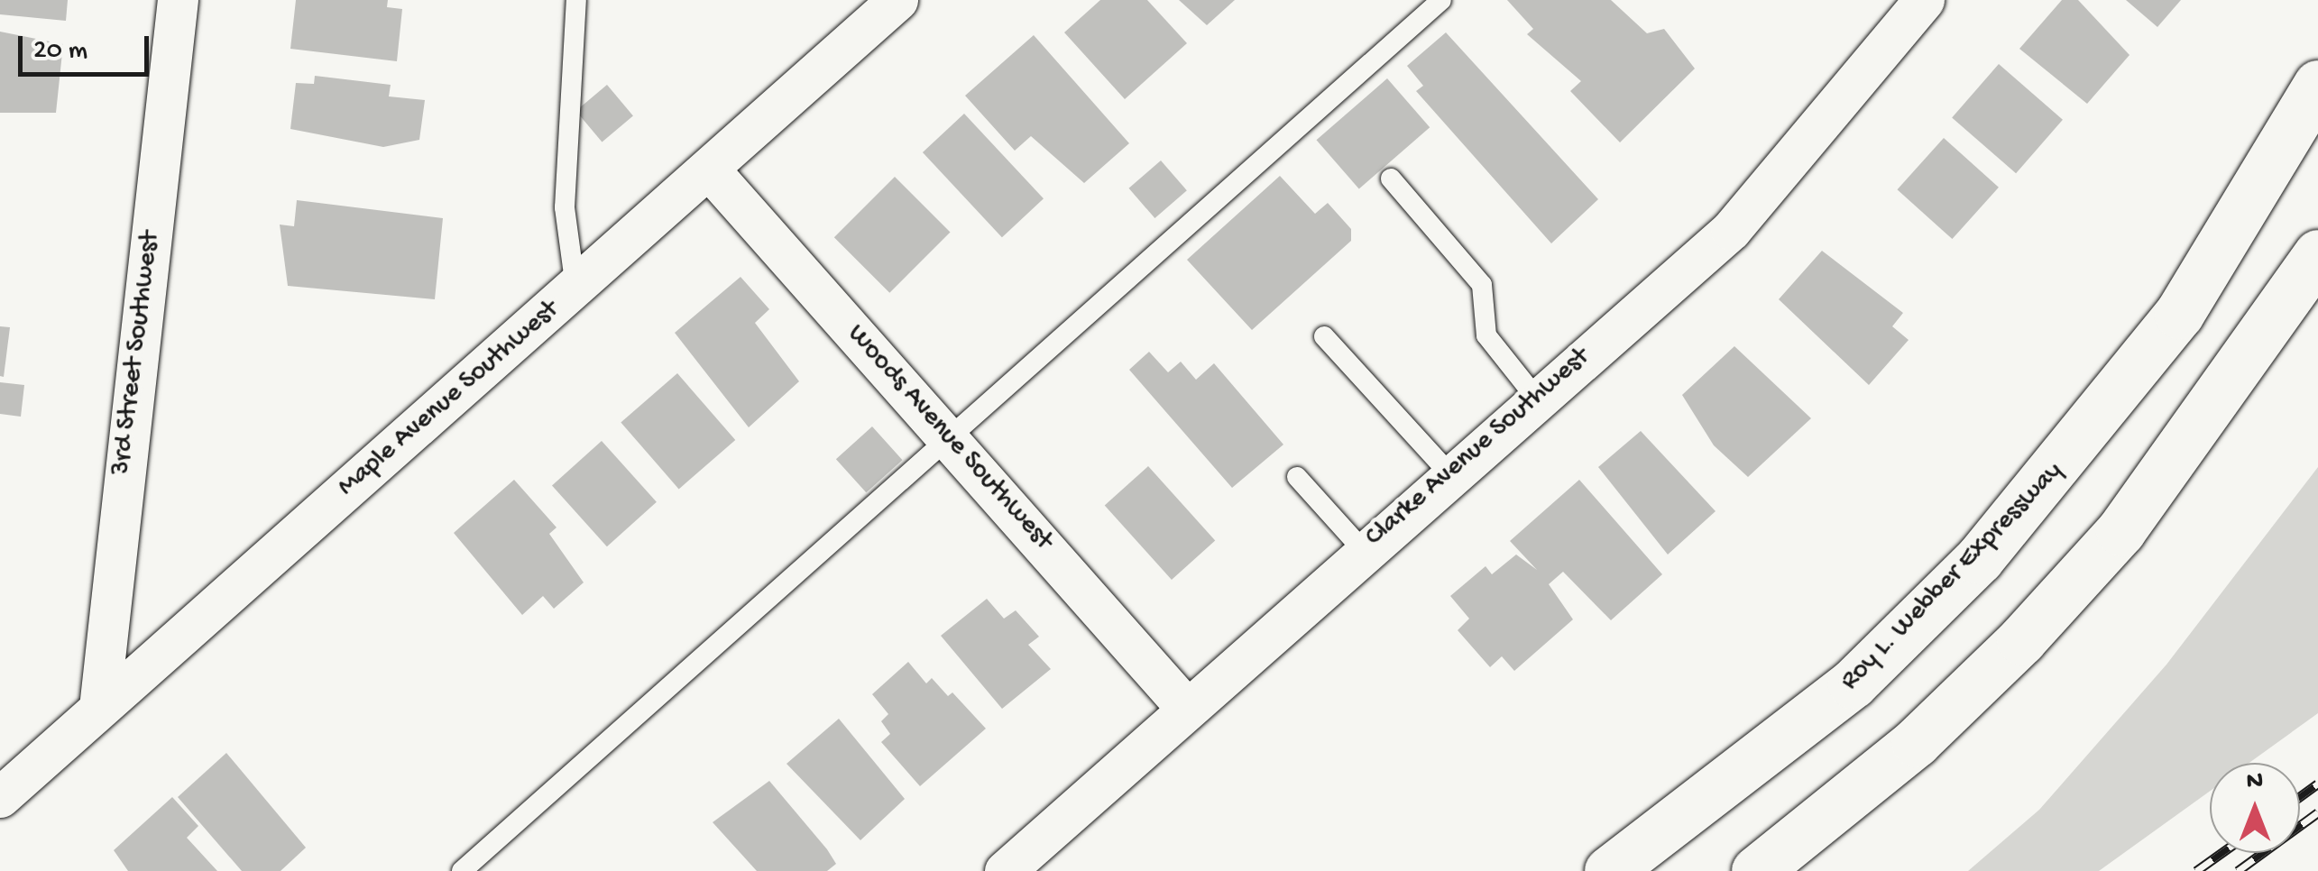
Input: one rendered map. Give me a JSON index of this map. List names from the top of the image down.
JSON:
{
  "streets": {
    "highway": ["Roy L. Webber Expressway"],
    "street": [
      "3rd Street Southwest",
      "Maple Avenue Southwest",
      "Woods Avenue Southwest",
      "Clarke Avenue Southwest"
    ]
  },
  "crossings": [
    ["3rd Street Southwest", "Maple Avenue Southwest"],
    ["Maple Avenue Southwest", "Woods Avenue Southwest"],
    ["Woods Avenue Southwest", "Clarke Avenue Southwest"]
  ],
  "scale_bar": "20 m",
  "north": "top"
}
